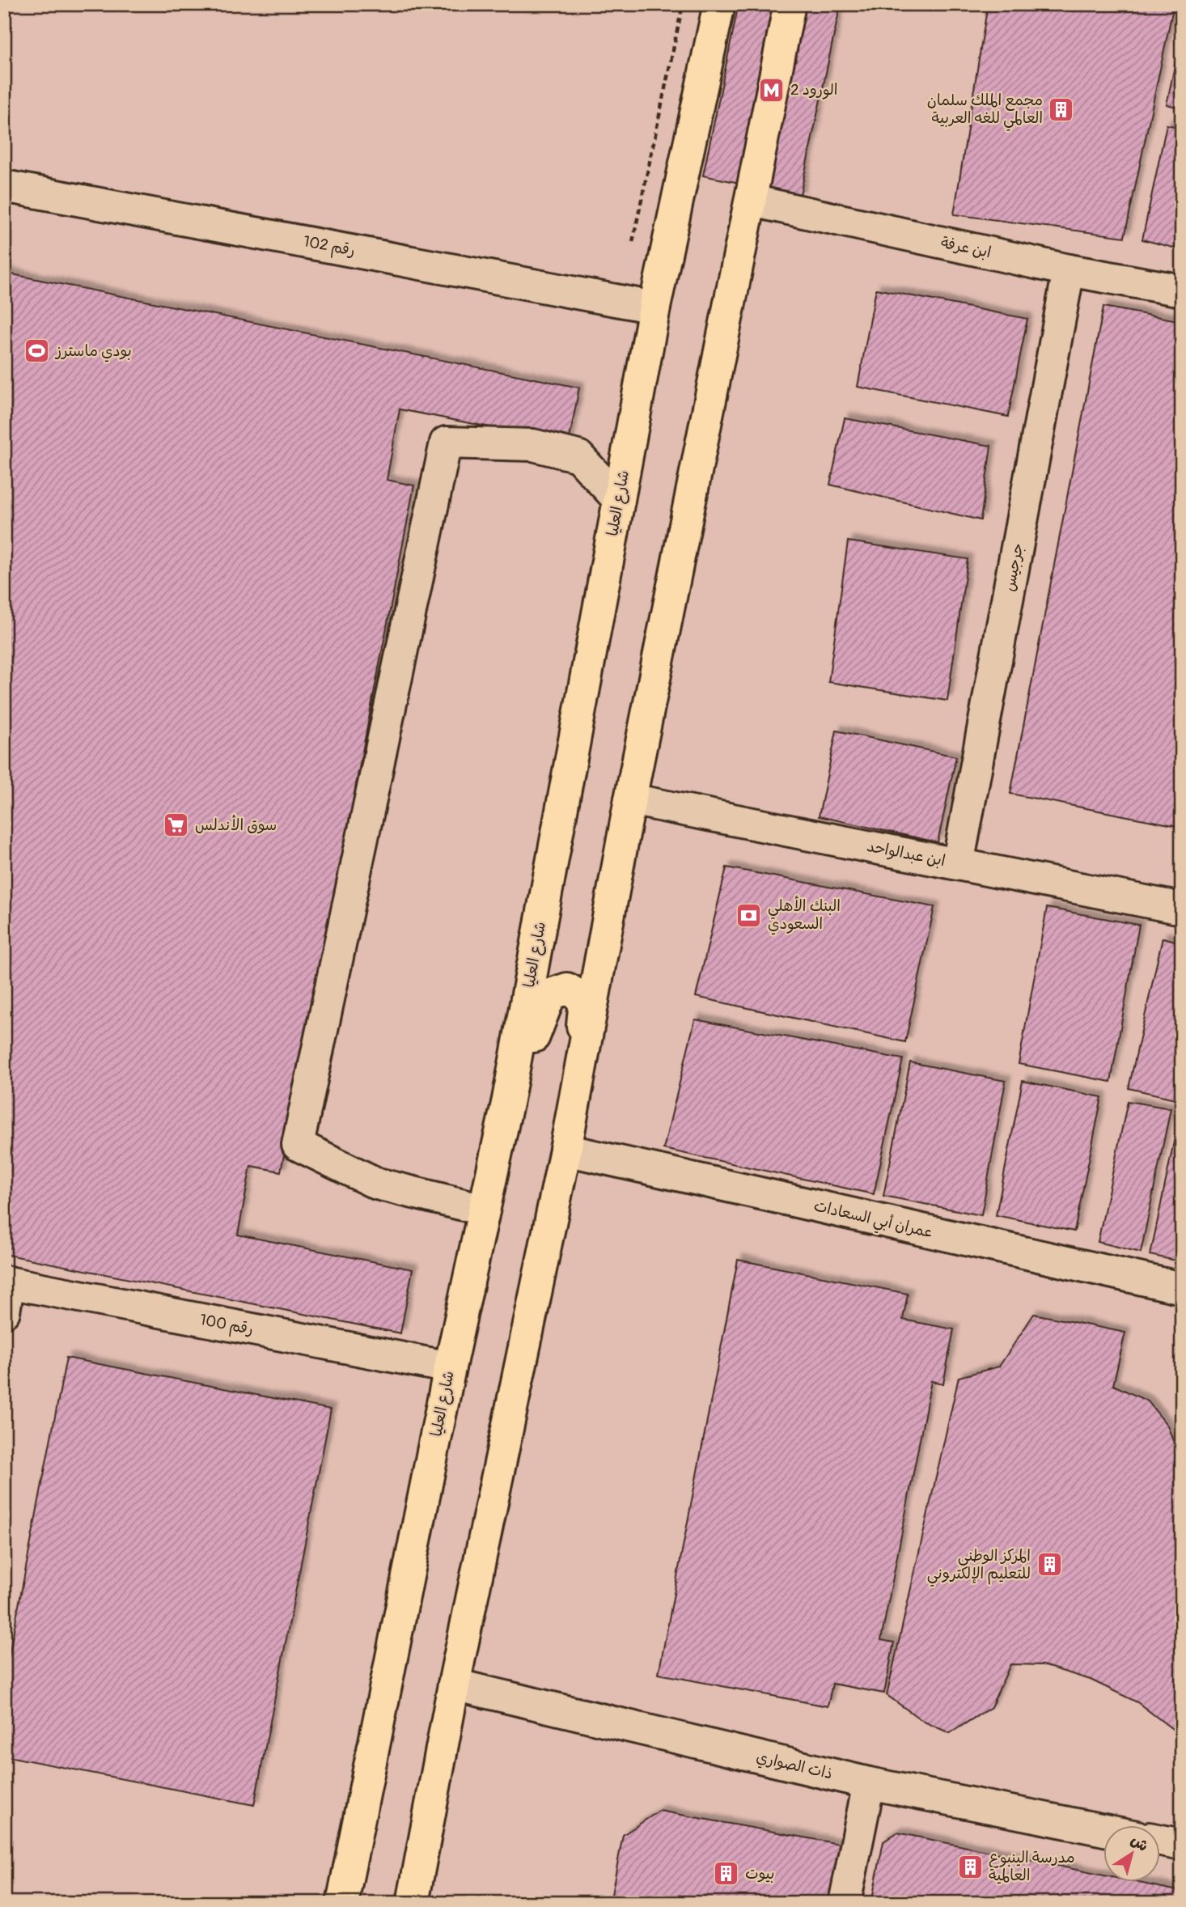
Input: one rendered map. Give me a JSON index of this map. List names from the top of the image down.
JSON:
{
  "streets": {
    "main road": ["شارع العليا"],
    "street": [
      "رقم 102",
      "ابن عرفة",
      "جرجيس",
      "ابن عبدالواحد",
      "عمران أبي السعادات",
      "رقم 100",
      "ذات الصواري"
    ]
  },
  "crossings": [
    ["رقم 102", "شارع العليا"],
    ["ابن عرفة", "جرجيس"],
    ["شارع العليا", "رقم 100"],
    ["جرجيس", "ابن عبدالواحد"]
  ],
  "places": {
    "metro station": ["الورود 2"],
    "building": [
      "مجمع الملك سلمان العالمي للغه العربية",
      "المركز الوطني للتعليم الإلكتروني",
      "مدرسة الينبوع العالمية",
      "بيوت"
    ],
    "sports": ["بودي ماسترز"],
    "supermarket": ["سوق الأندلس"],
    "bank": ["البنك الأهلي السعودي"]
  },
  "north": "top right"
}
